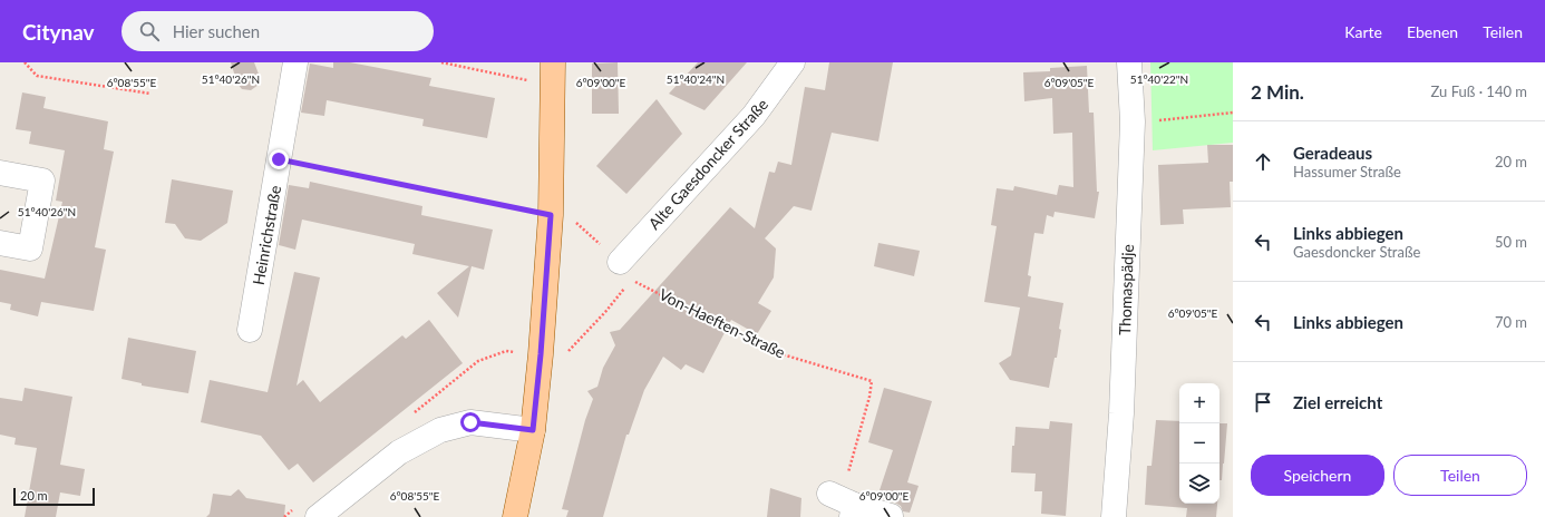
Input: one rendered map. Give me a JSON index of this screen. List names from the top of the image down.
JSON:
{
  "streets": {
    "street": ["Alte Gaesdoncker Straße", "Heinrichstraße", "Thomaspädje"],
    "path": ["Von-Haeften-Straße"]
  },
  "crossings": [
    ["Alte Gaesdoncker Straße", "Von-Haeften-Straße"]
  ],
  "scale_bar": "20 m",
  "page": {
    "header": "Citynav",
    "search": "Hier suchen",
    "nav": ["Karte", "Ebenen", "Teilen"],
    "heading": ["2 Min.", "Zu Fuß · 140 m"],
    "list": [
      ["Geradeaus", "Hassumer Straße", "20 m"],
      ["Links abbiegen", "Gaesdoncker Straße", "50 m"],
      ["Links abbiegen", "70 m"],
      "Ziel erreicht"
    ],
    "map_buttons": ["+", "−"],
    "buttons": ["Speichern", "Teilen"],
    "scale": "20 m"
  },
  "coordinates": [
    "51°40'26\"N",
    "51°40'24\"N",
    "51°40'22\"N",
    "6°08'55\"E",
    "6°09'00\"E",
    "6°09'05\"E"
  ]
}
